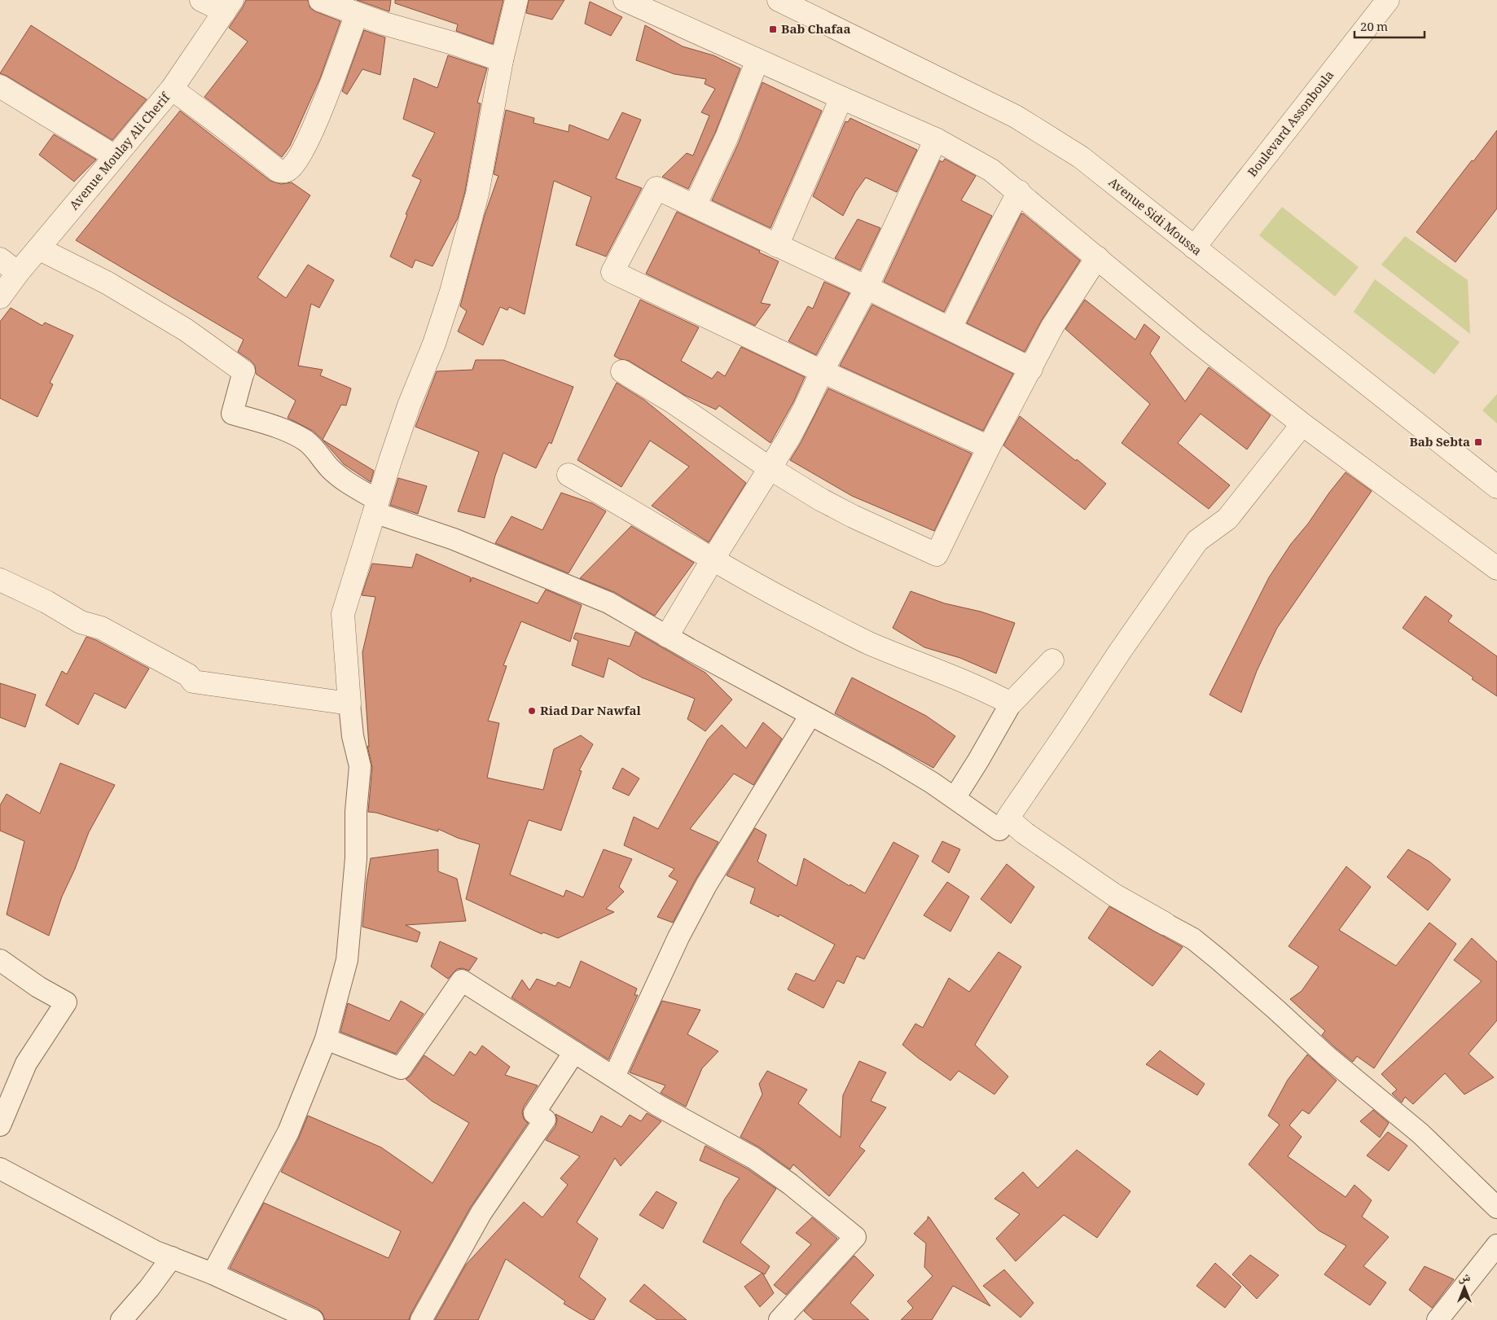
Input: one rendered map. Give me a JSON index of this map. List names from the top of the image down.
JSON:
{
  "streets": {
    "street": ["Boulevard Assonboula", "Avenue Moulay Ali Cherif", "Avenue Sidi Moussa"]
  },
  "crossings": [
    ["Boulevard Assonboula", "Avenue Sidi Moussa"]
  ],
  "places": {
    "transit": ["Bab Chafaa", "Bab Sebta"],
    "other": ["Riad Dar Nawfal"]
  },
  "scale_bar": "20 m",
  "north": "top"
}
